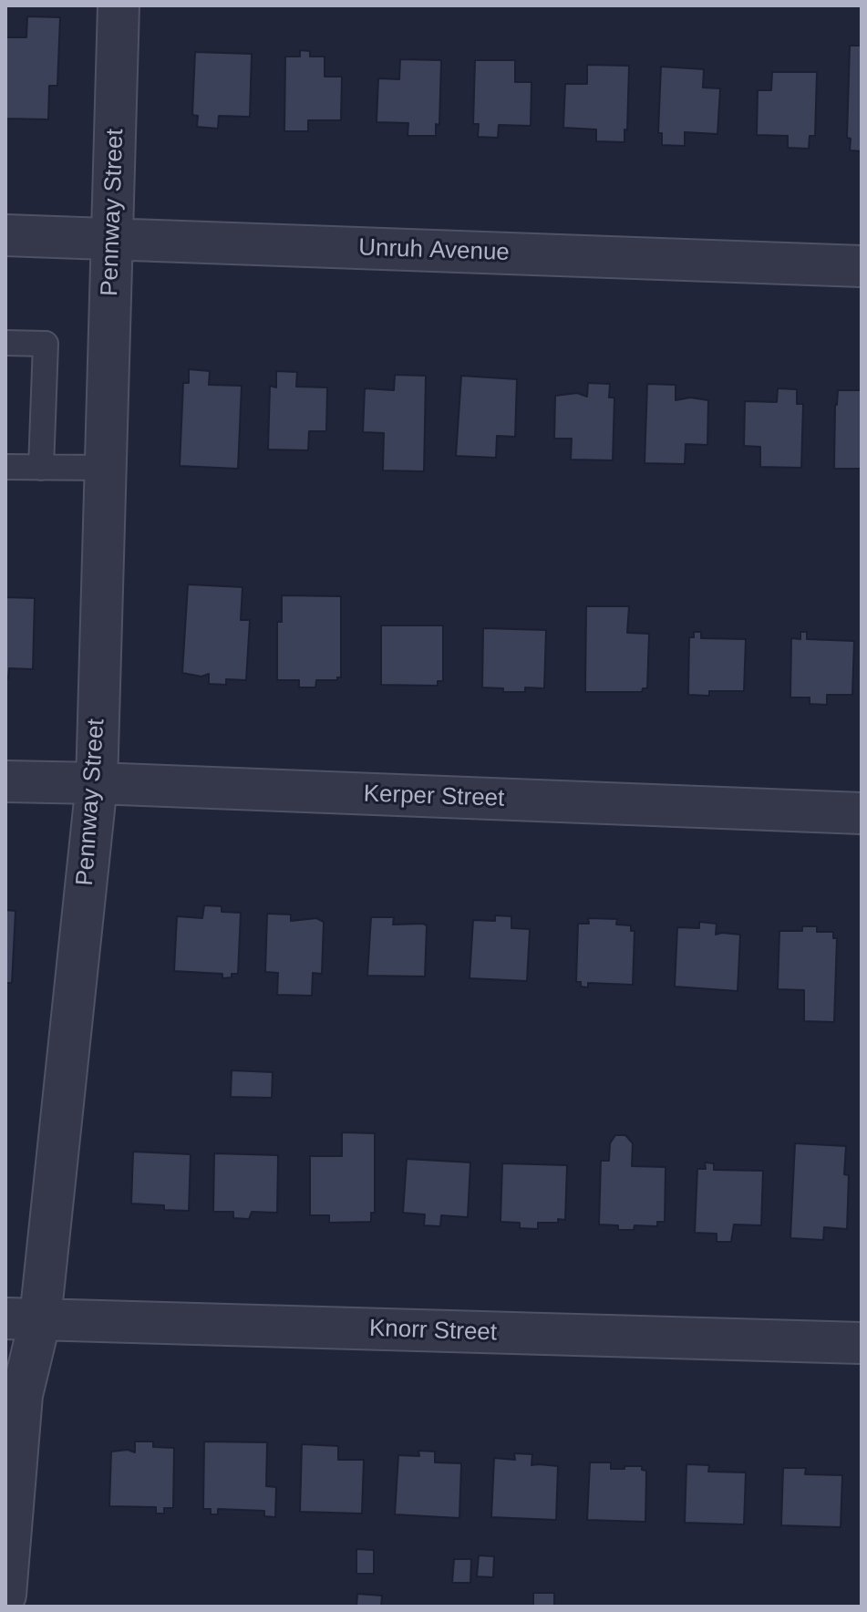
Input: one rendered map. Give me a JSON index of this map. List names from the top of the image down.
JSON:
{
  "streets": {
    "street": [
      "Pennway Street",
      "Unruh Avenue",
      "Kerper Street",
      "Knorr Street"
    ]
  },
  "crossings": [
    ["Pennway Street", "Unruh Avenue"],
    ["Pennway Street", "Kerper Street"],
    ["Pennway Street", "Knorr Street"]
  ]
}
